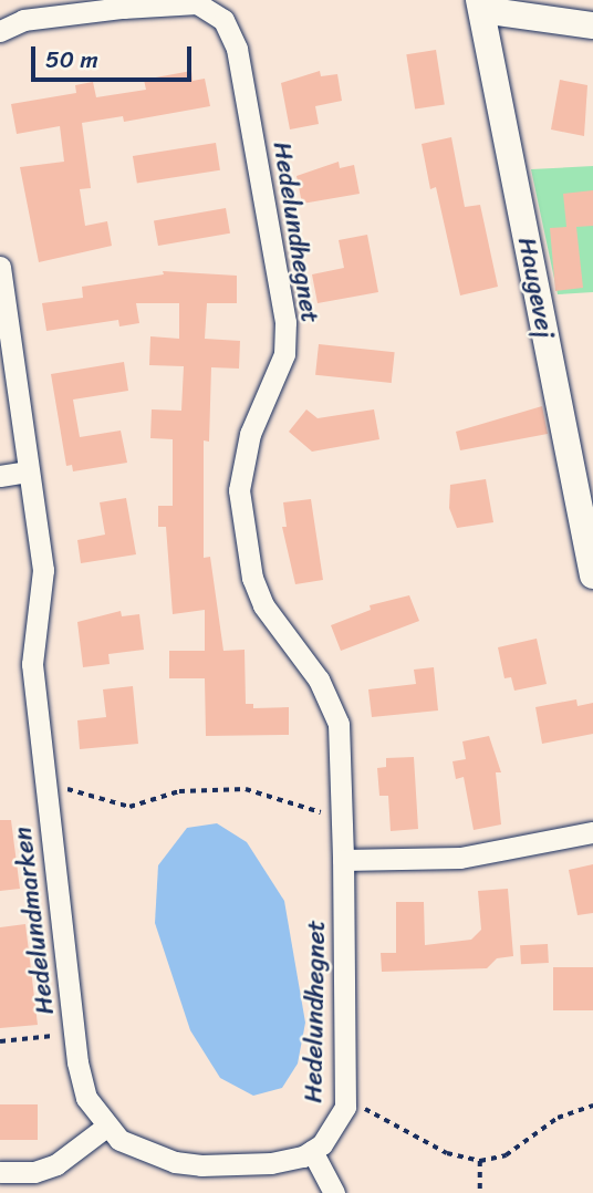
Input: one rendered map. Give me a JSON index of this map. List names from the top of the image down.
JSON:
{
  "streets": {
    "street": ["Hedelundhegnet", "Haugevej", "Hedelundmarken"]
  },
  "scale_bar": "50 m"
}
